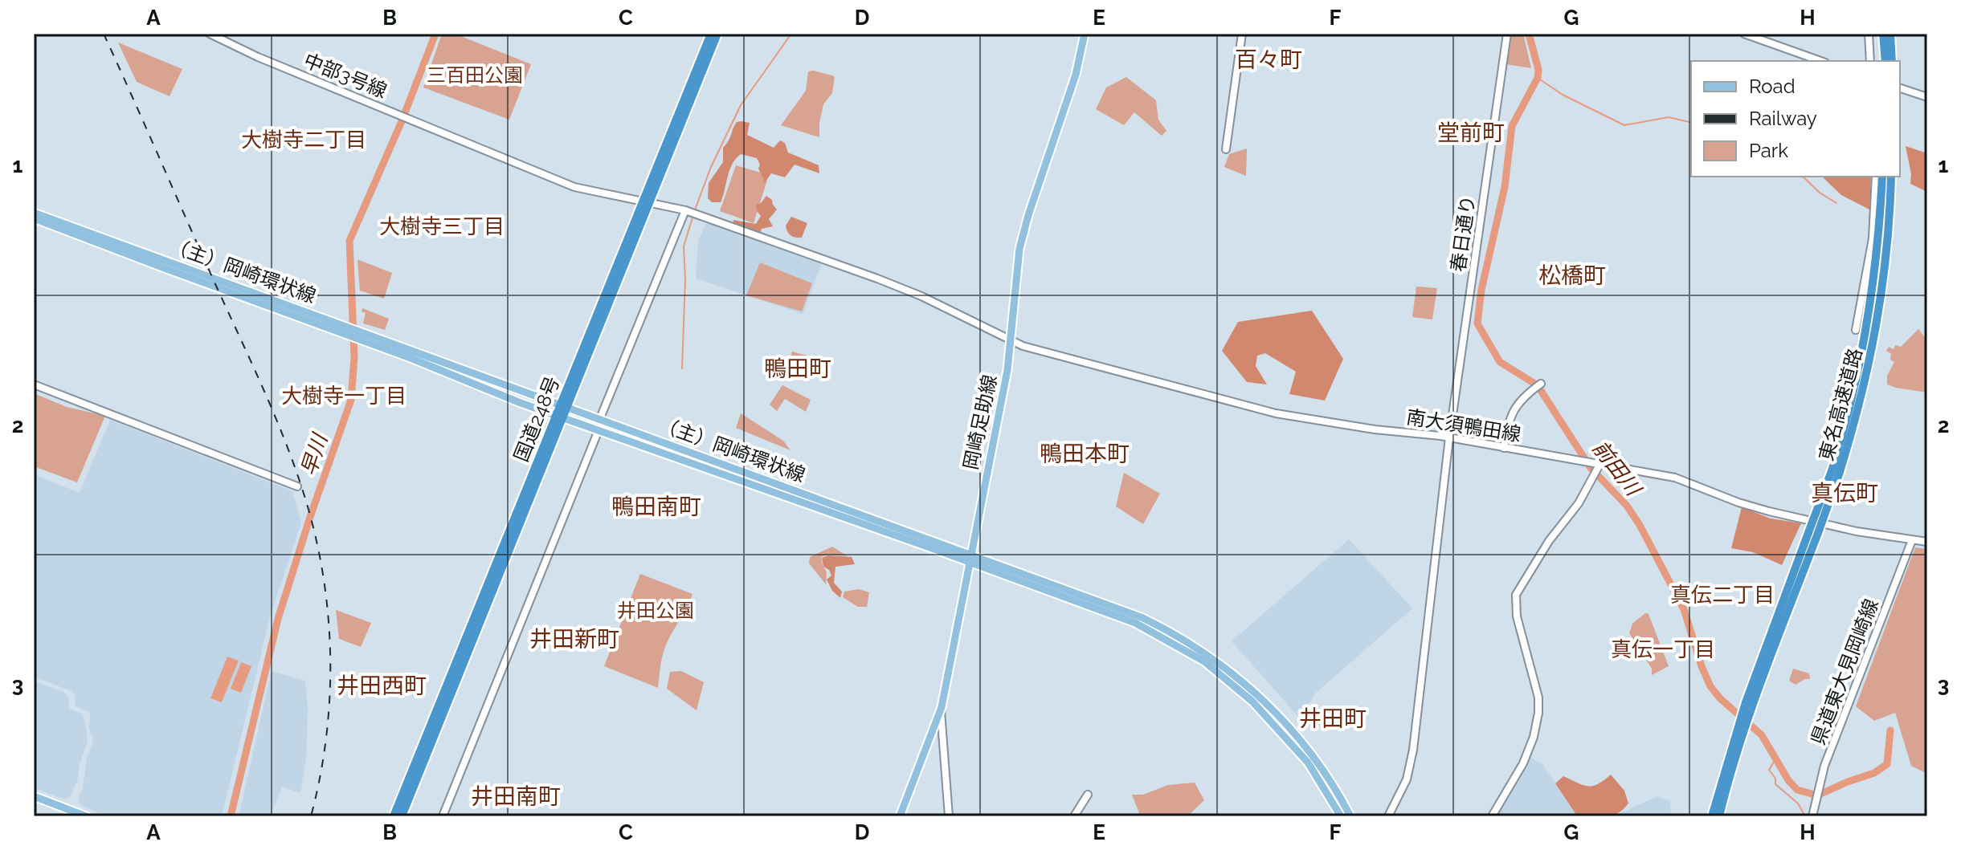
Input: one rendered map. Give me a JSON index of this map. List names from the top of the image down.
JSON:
{
  "streets": {
    "highway": ["東名高速道路", "国道248号"],
    "main road": ["（主）岡崎環状線", "岡崎足助線"],
    "street": [
      "中部3号線",
      "春日通り",
      "南大須鴨田線",
      "県道東大見岡崎線"
    ]
  },
  "crossings": [
    ["中部3号線", "国道248号"],
    ["中部3号線", "南大須鴨田線"],
    ["春日通り", "南大須鴨田線"],
    ["（主）岡崎環状線", "国道248号"],
    ["（主）岡崎環状線", "岡崎足助線"],
    ["岡崎足助線", "南大須鴨田線"],
    ["南大須鴨田線", "県道東大見岡崎線"]
  ],
  "districts": [
    "百々町",
    "堂前町",
    "大樹寺二丁目",
    "大樹寺三丁目",
    "松橋町",
    "鴨田町",
    "大樹寺一丁目",
    "鴨田本町",
    "真伝町",
    "鴨田南町",
    "真伝二丁目",
    "井田新町",
    "真伝一丁目",
    "井田西町",
    "井田町",
    "井田南町"
  ],
  "water": ["早川", "前田川"],
  "parks": ["三百田公園", "井田公園"],
  "legend": ["Road", "Railway", "Park"],
  "grid": {
    "columns": [
      "A",
      "B",
      "C",
      "D",
      "E",
      "F",
      "G",
      "H"
    ],
    "rows": ["1", "2", "3"]
  }
}
